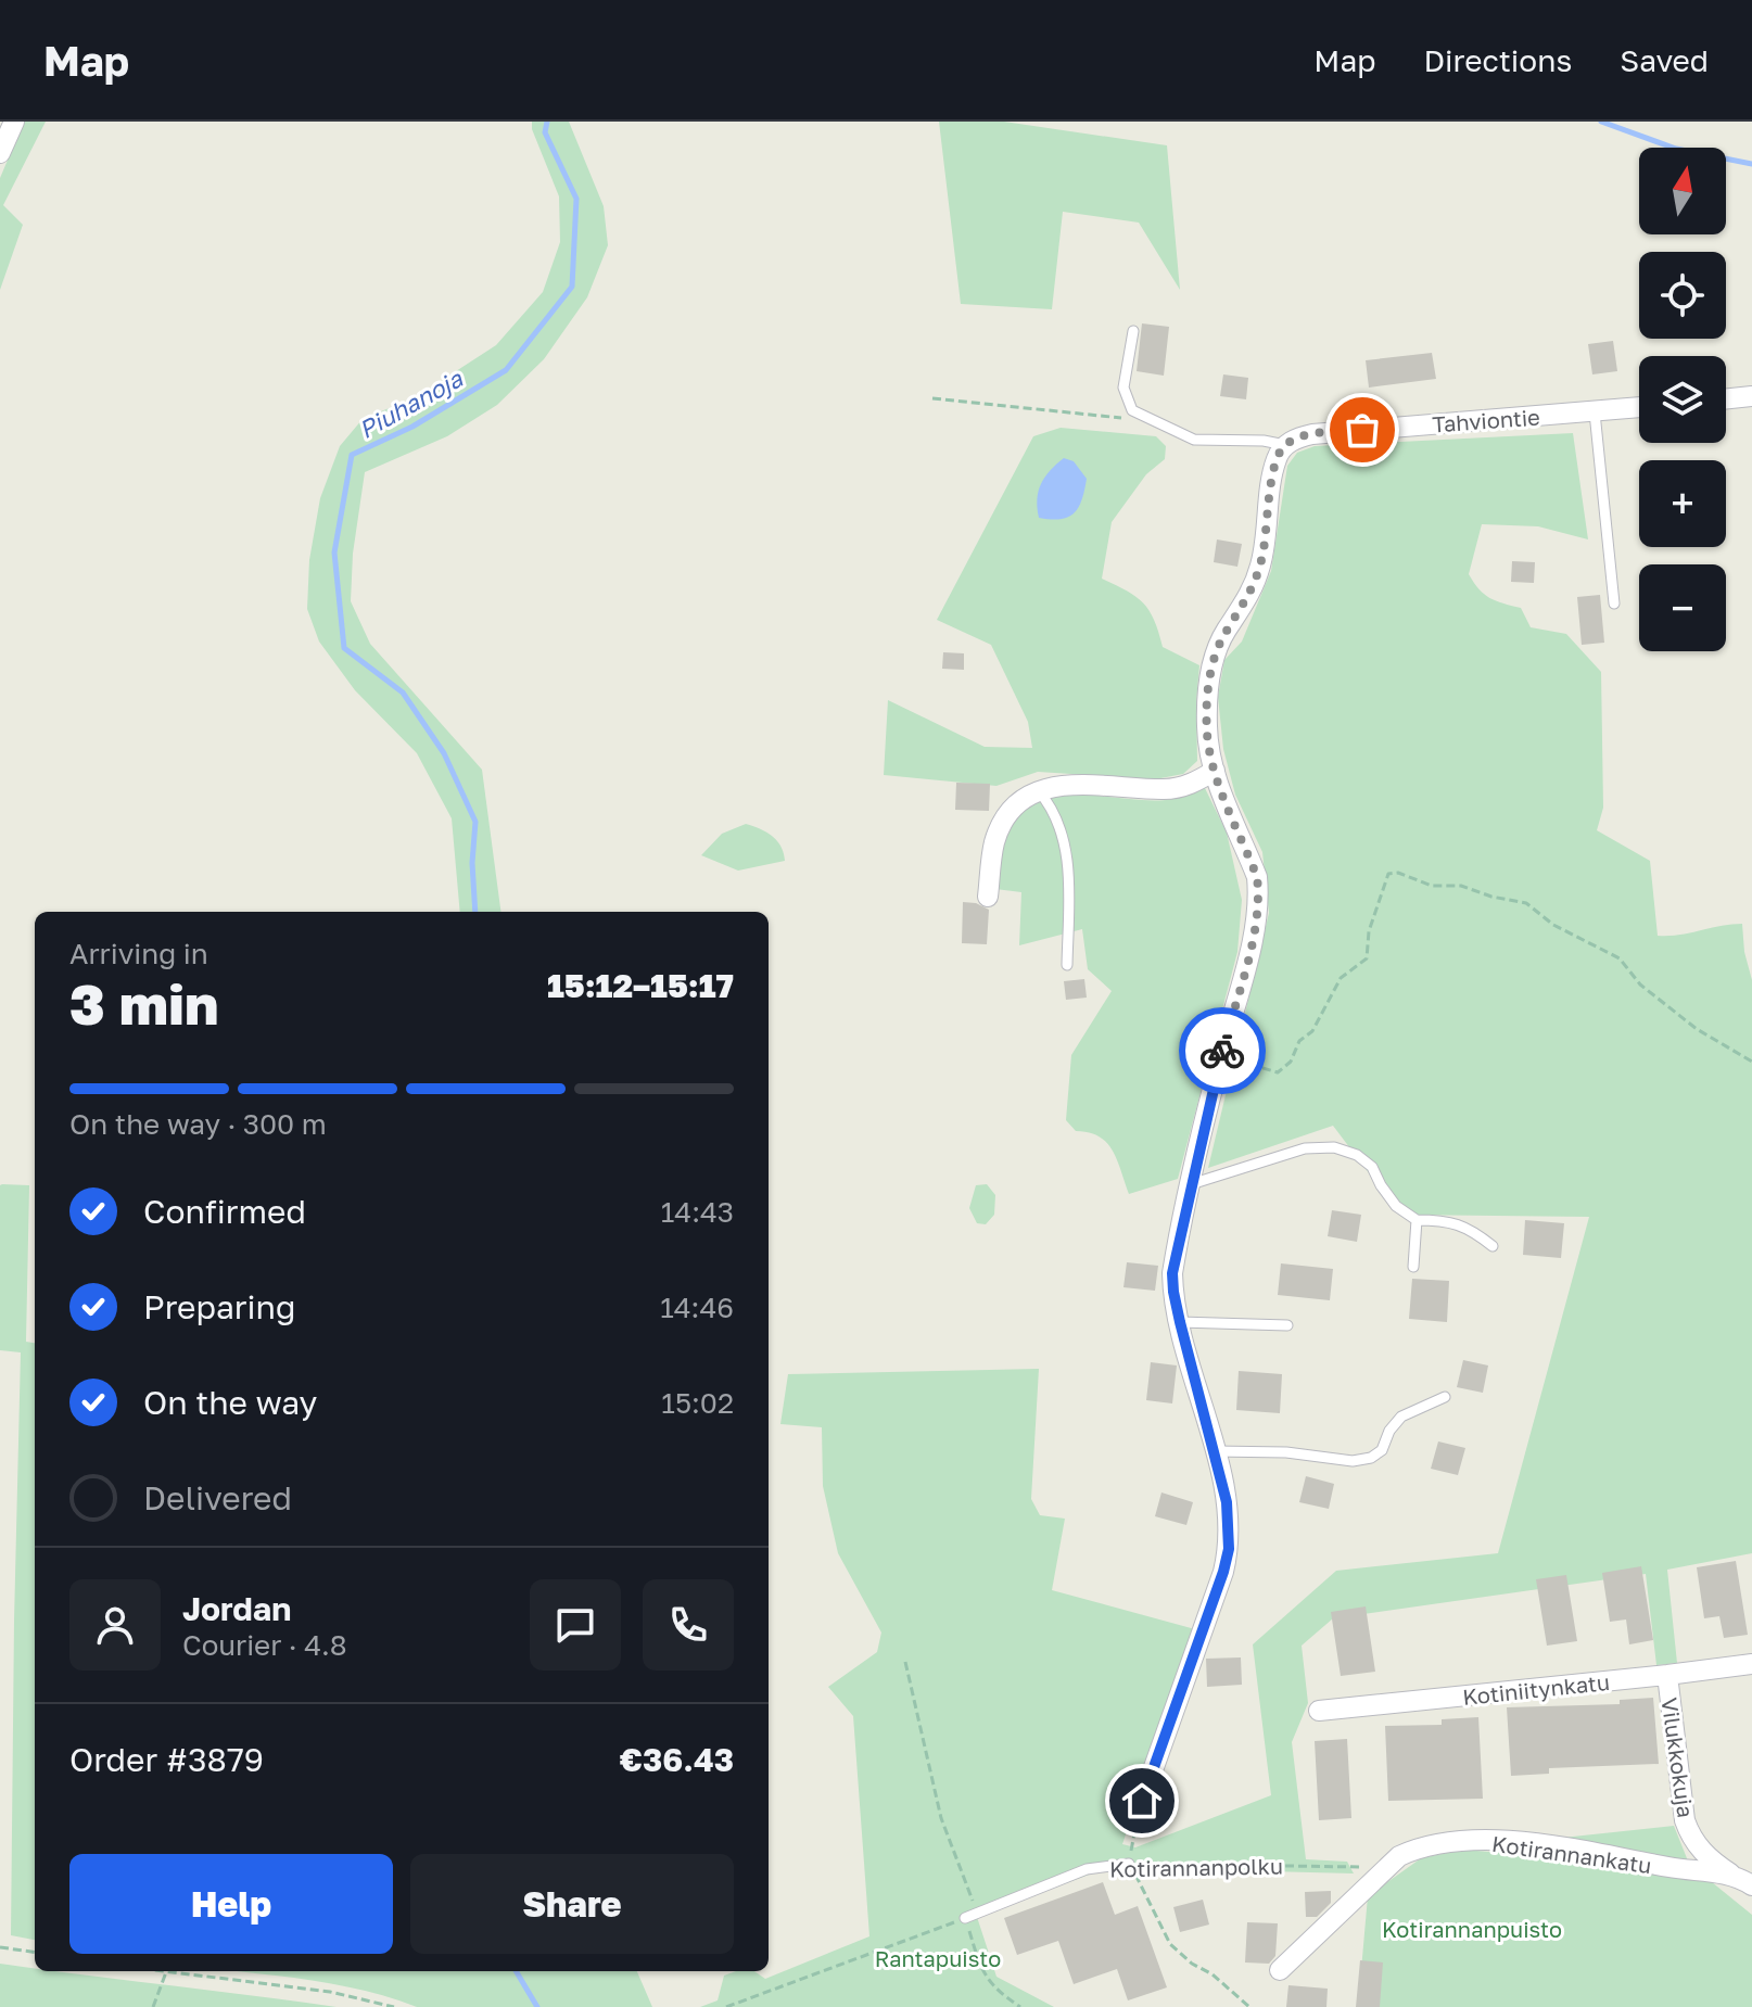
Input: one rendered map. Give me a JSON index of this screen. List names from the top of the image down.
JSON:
{
  "streets": {
    "street": [
      "Tahviontie",
      "Kotiniitynkatu",
      "Vilukkokuja",
      "Kotirannankatu"
    ],
    "lane": ["Kotirannanpolku"]
  },
  "crossings": [
    ["Kotiniitynkatu", "Vilukkokuja"],
    ["Vilukkokuja", "Kotirannankatu"],
    ["Kotirannankatu", "Kotirannanpolku"]
  ],
  "water": ["Piuhanoja"],
  "parks": ["Kotirannanpuisto", "Rantapuisto"],
  "north": "top",
  "page": {
    "header": "Map",
    "nav": ["Map", "Directions", "Saved"],
    "map_buttons": ["+", "−"],
    "heading": ["3 min", "Arriving in", "15:12–15:17"],
    "panel": [
      "Jordan",
      "Courier · 4.8",
      "Order #3879",
      "€36.43"
    ],
    "bar": "On the way · 300 m",
    "list": [
      ["Confirmed", "14:43"],
      ["Preparing", "14:46"],
      ["On the way", "15:02"],
      "Delivered"
    ],
    "buttons": ["Help", "Share"]
  }
}
